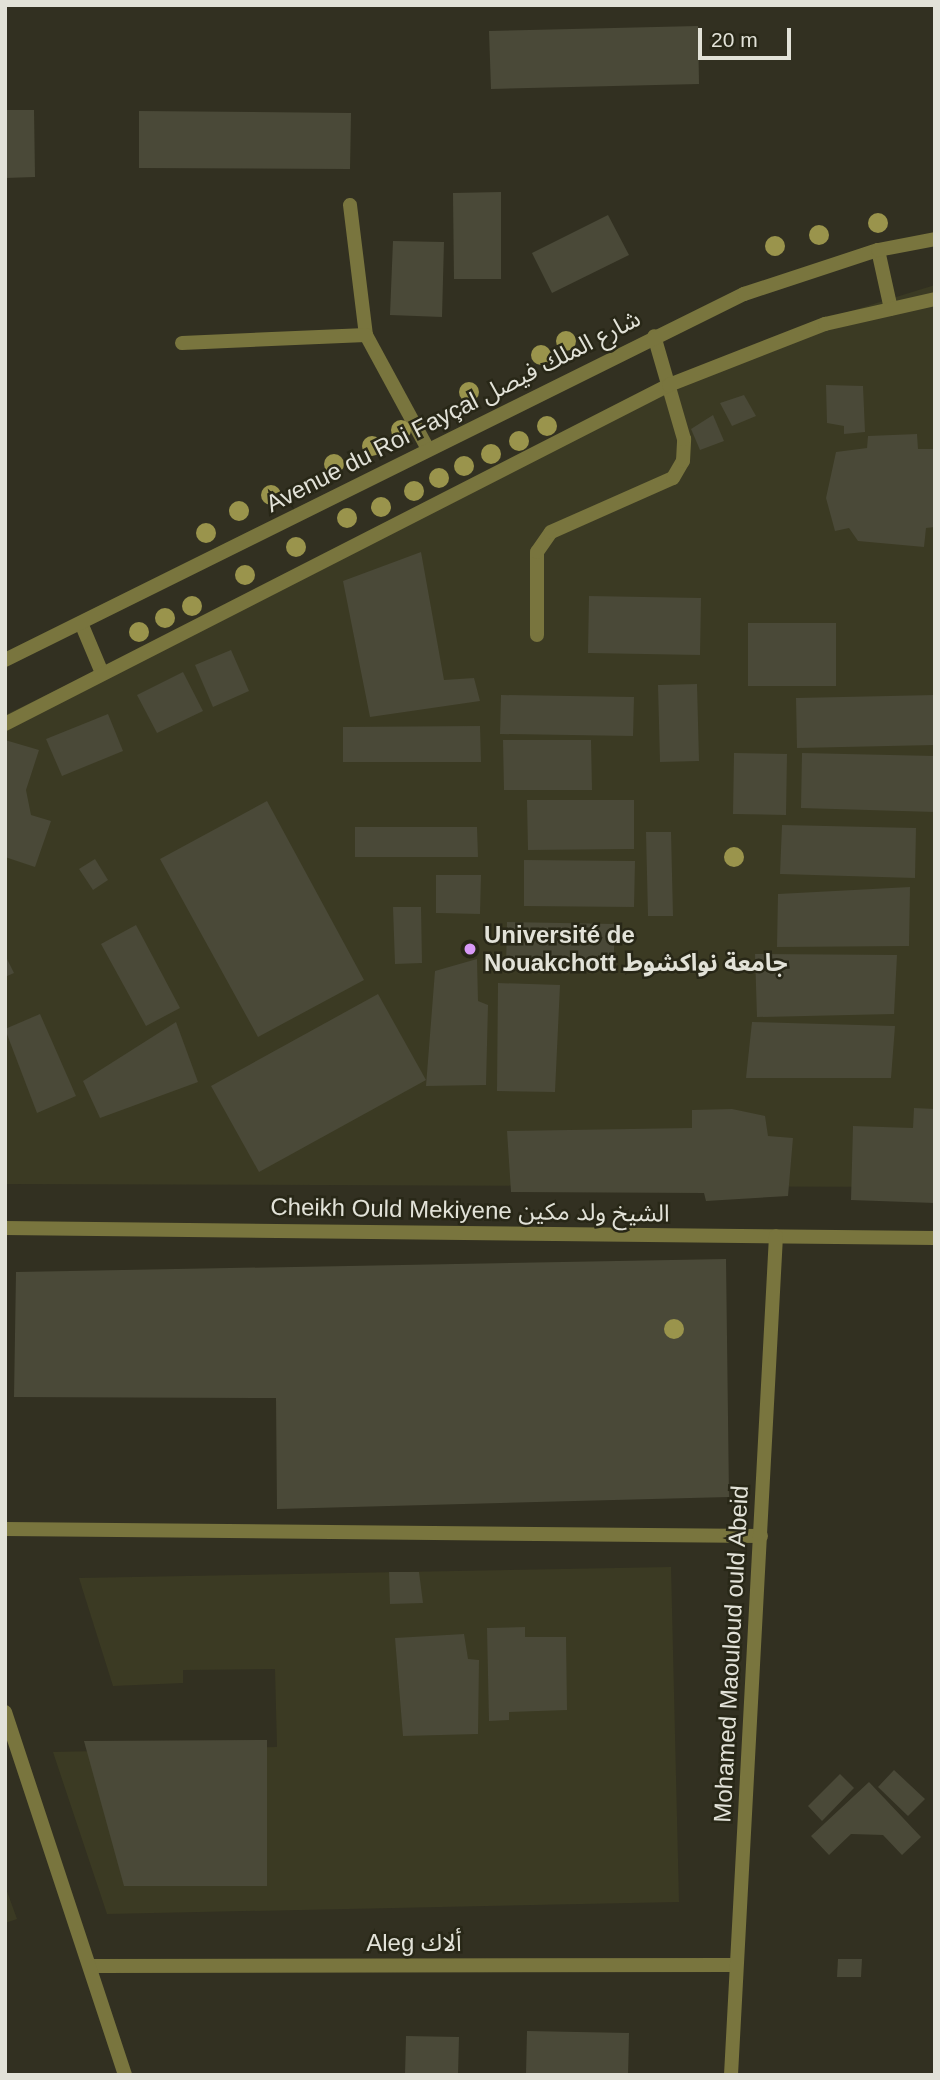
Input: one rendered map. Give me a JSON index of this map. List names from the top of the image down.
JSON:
{
  "streets": {
    "street": [
      "Avenue du Roi Fayçal شارع الملك فيصل",
      "Cheikh Ould Mekiyene الشيخ ولد مكين",
      "Mohamed Maouloud ould Abeid",
      "Aleg ألاك"
    ]
  },
  "crossings": [
    ["Cheikh Ould Mekiyene الشيخ ولد مكين", "Mohamed Maouloud ould Abeid"],
    ["Mohamed Maouloud ould Abeid", "Aleg ألاك"]
  ],
  "places": ["Université de Nouakchott جامعة نواكشوط"],
  "scale_bar": "20 m"
}
